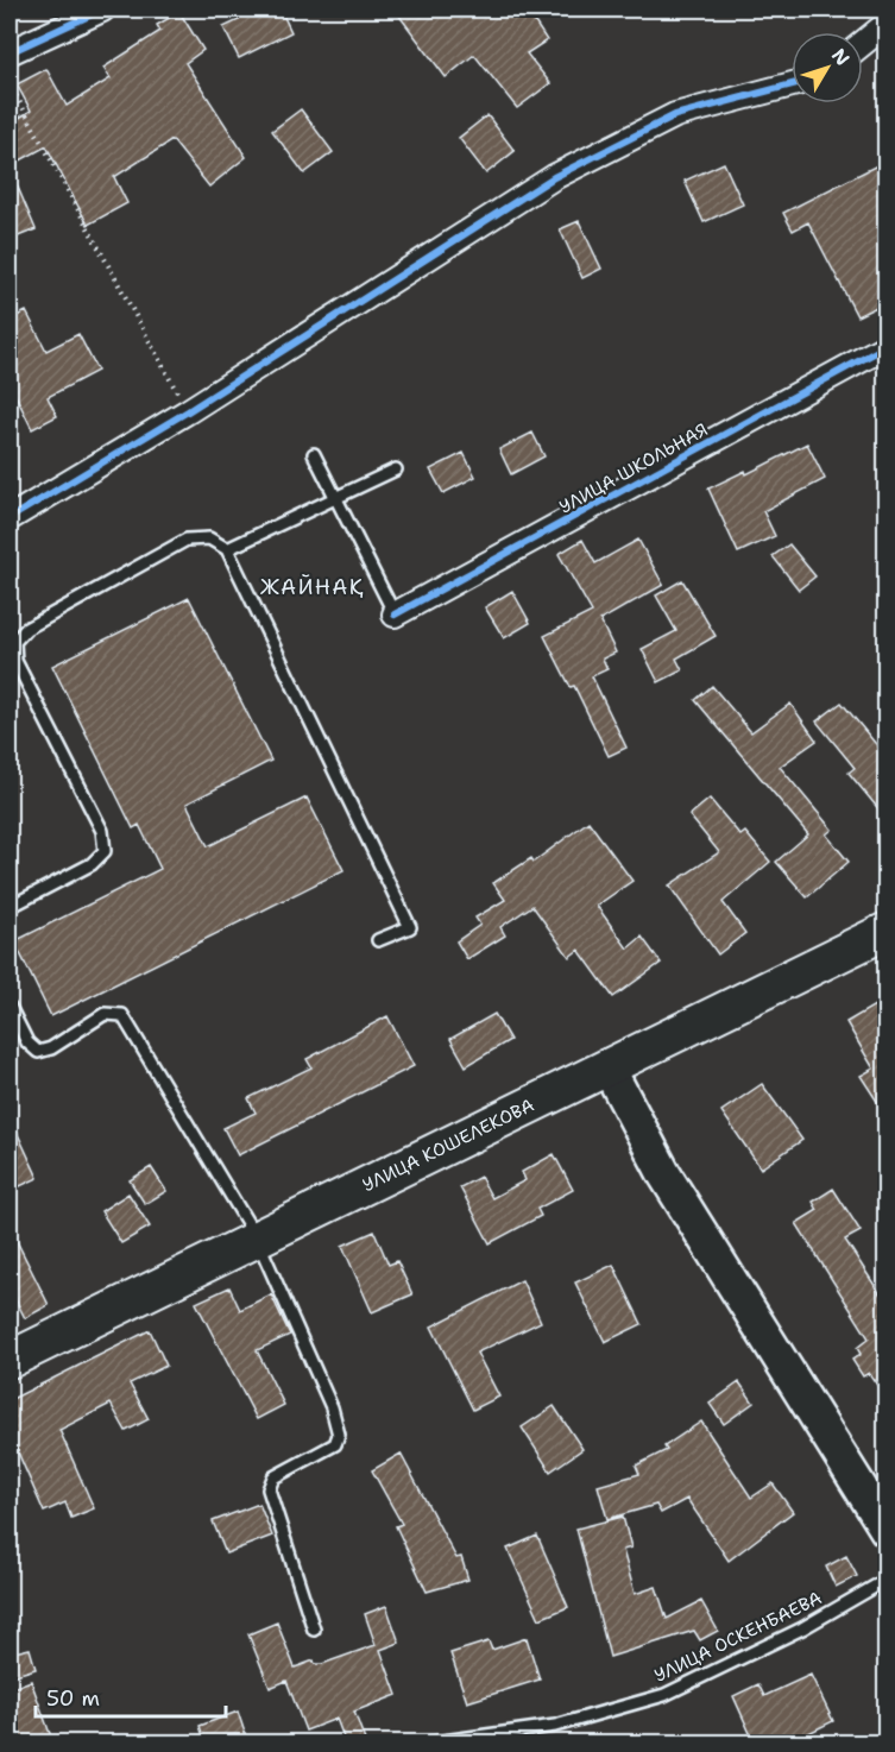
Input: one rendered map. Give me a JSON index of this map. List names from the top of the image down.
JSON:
{
  "streets": {
    "main road": ["УЛИЦА КОШЕЛЕКОВА"],
    "street": ["УЛИЦА ШКОЛЬНАЯ"],
    "lane": ["УЛИЦА ОСКЕНБАЕВА"]
  },
  "districts": ["ЖАЙНАҚ"],
  "scale_bar": "50 m",
  "north": "top right"
}
